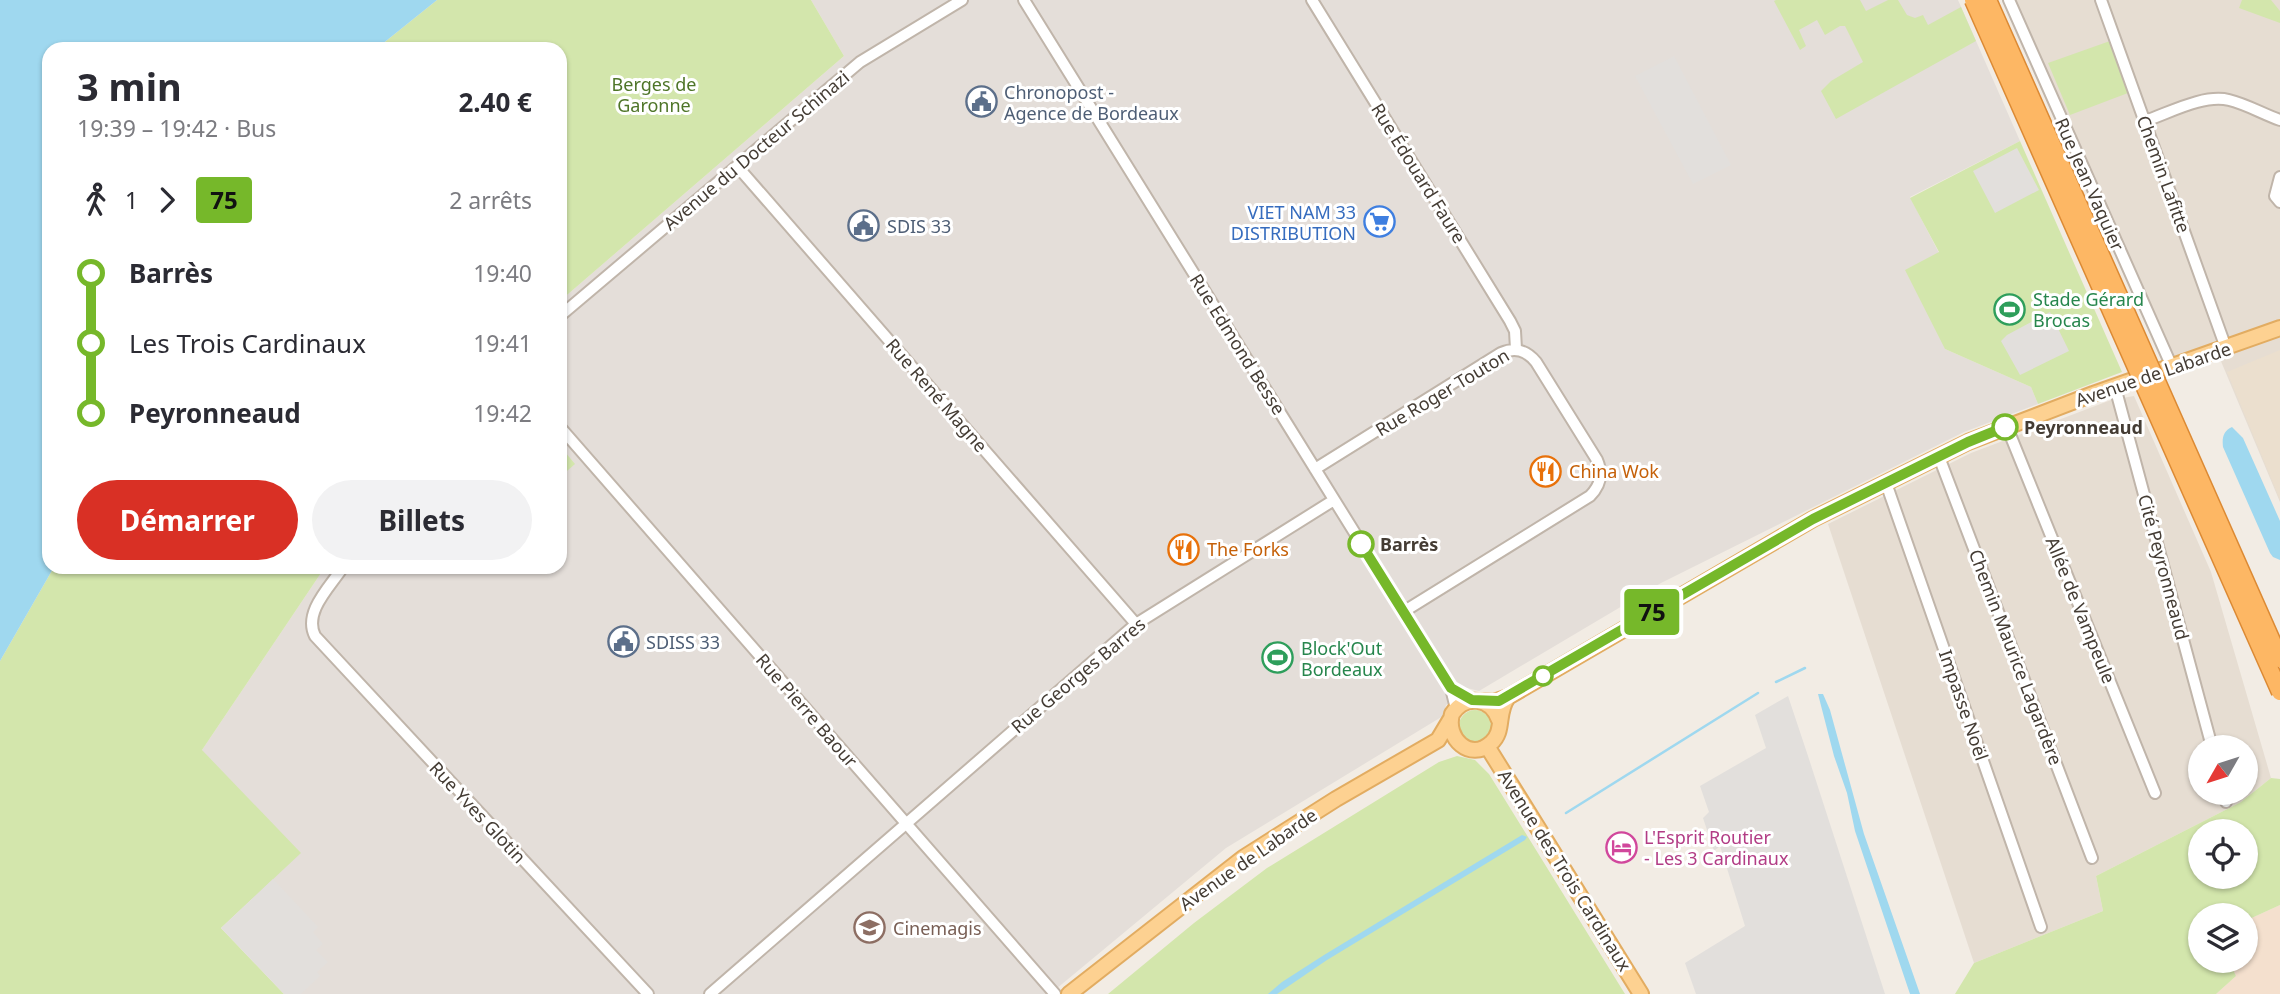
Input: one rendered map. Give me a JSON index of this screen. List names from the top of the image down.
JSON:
{
  "streets": {
    "main road": ["Avenue de Labarde", "Avenue des Trois Cardinaux"],
    "street": [
      "Avenue du Docteur Schinazi",
      "Rue Édouard Faure",
      "Chemin Lafitte",
      "Rue Jean Vaquier",
      "Rue Edmond Besse",
      "Rue Roger Touton",
      "Rue René Magne",
      "Cité Peyronneaud",
      "Allée de Vampeule",
      "Chemin Maurice Lagardère",
      "Rue Georges Barres",
      "Impasse Noël",
      "Rue Pierre Baour",
      "Rue Yves Glotin"
    ]
  },
  "crossings": [
    ["Avenue du Docteur Schinazi", "Rue René Magne"],
    ["Rue Édouard Faure", "Rue Roger Touton"],
    ["Chemin Lafitte", "Avenue de Labarde"],
    ["Rue Jean Vaquier", "Avenue de Labarde"],
    ["Rue Edmond Besse", "Avenue de Labarde"],
    ["Rue Edmond Besse", "Rue Roger Touton"],
    ["Rue Edmond Besse", "Rue Georges Barres"],
    ["Rue Edmond Besse", "Avenue des Trois Cardinaux"],
    ["Avenue de Labarde", "Cité Peyronneaud"],
    ["Avenue de Labarde", "Allée de Vampeule"],
    ["Avenue de Labarde", "Chemin Maurice Lagardère"],
    ["Avenue de Labarde", "Impasse Noël"],
    ["Avenue de Labarde", "Avenue des Trois Cardinaux"],
    ["Rue René Magne", "Rue Georges Barres"],
    ["Rue Georges Barres", "Rue Pierre Baour"]
  ],
  "parks": ["Berges de Garonne"],
  "places": {
    "public building": ["Chronopost - Agence de Bordeaux", "SDIS 33", "SDISS 33"],
    "supermarket": ["VIET NAM 33 DISTRIBUTION"],
    "sports": ["Stade Gérard Brocas", "Block'Out Bordeaux"],
    "other": ["Peyronneaud", "Barrès"],
    "restaurant": ["China Wok", "The Forks"],
    "hotel": ["L'Esprit Routier - Les 3 Cardinaux"],
    "school or university": ["Cinemagis"]
  },
  "lines": ["bus line 75"],
  "north": "bottom left",
  "page": {
    "on_map": "75",
    "heading": ["3 min", "19:39 – 19:42 · Bus", "2.40 €"],
    "legs": ["1", "75", "2 arrêts"],
    "list": [
      {
        "name": "Barrès",
        "value": "19:40"
      },
      {
        "name": "Les Trois Cardinaux",
        "value": "19:41"
      },
      {
        "name": "Peyronneaud",
        "value": "19:42"
      }
    ],
    "buttons": ["Démarrer", "Billets"]
  }
}
